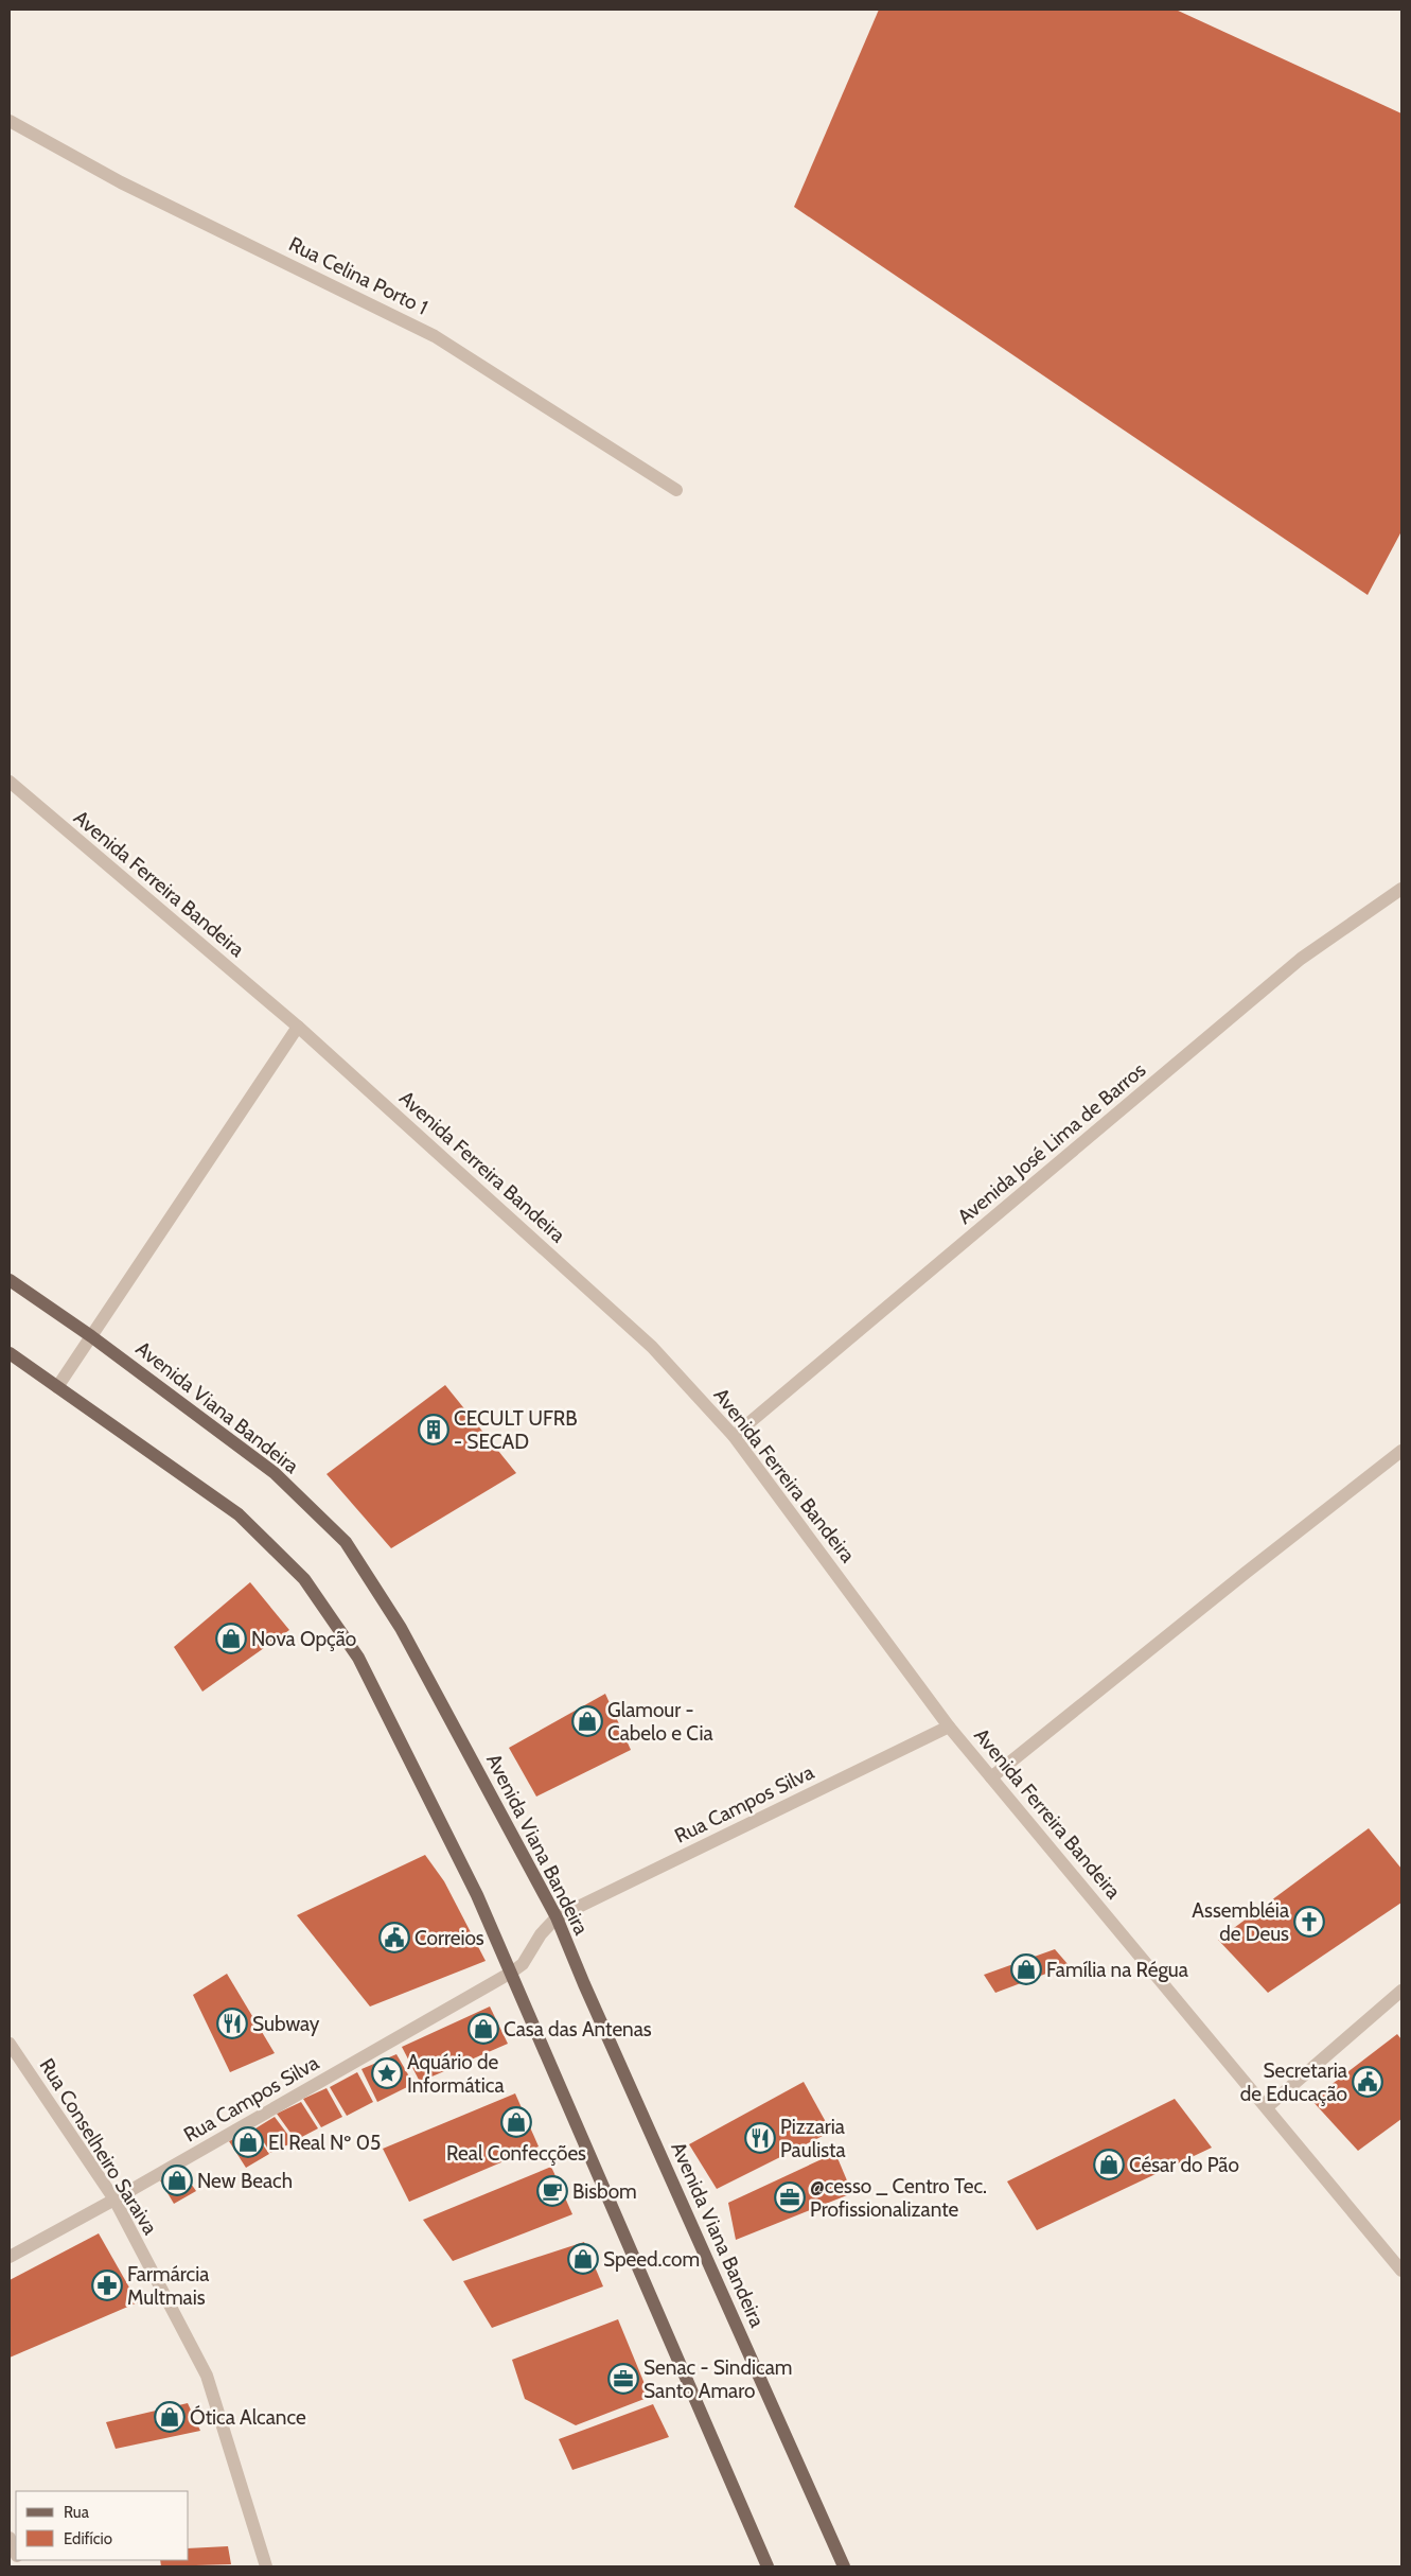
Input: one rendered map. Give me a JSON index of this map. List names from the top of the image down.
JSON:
{
  "streets": {
    "main road": ["Avenida Viana Bandeira"],
    "street": [
      "Rua Celina Porto 1",
      "Avenida Ferreira Bandeira",
      "Avenida José Lima de Barros",
      "Rua Campos Silva",
      "Rua Conselheiro Saraiva"
    ]
  },
  "crossings": [
    ["Avenida Ferreira Bandeira", "Avenida José Lima de Barros"],
    ["Avenida Ferreira Bandeira", "Rua Campos Silva"],
    ["Avenida Viana Bandeira", "Rua Campos Silva"],
    ["Rua Campos Silva", "Rua Conselheiro Saraiva"]
  ],
  "places": {
    "building": ["CECULT UFRB - SECAD"],
    "shop": [
      "Nova Opção",
      "Glamour - Cabelo e Cia",
      "Família na Régua",
      "Casa das Antenas",
      "Real Confecções",
      "El Real Nº 05",
      "César do Pão",
      "New Beach",
      "Speed.com",
      "Ótica Alcance"
    ],
    "church": ["Assembléia de Deus"],
    "public building": ["Correios", "Secretaria de Educação"],
    "restaurant": ["Subway", "Pizzaria Paulista"],
    "place": ["Aquário de Informática"],
    "cafe": ["Bisbom"],
    "office": ["@cesso _ Centro Tec. Profissionalizante", "Senac - Sindicam Santo Amaro"],
    "pharmacy": ["Farmárcia Multmais"]
  },
  "legend": ["Rua", "Edifício"]
}
